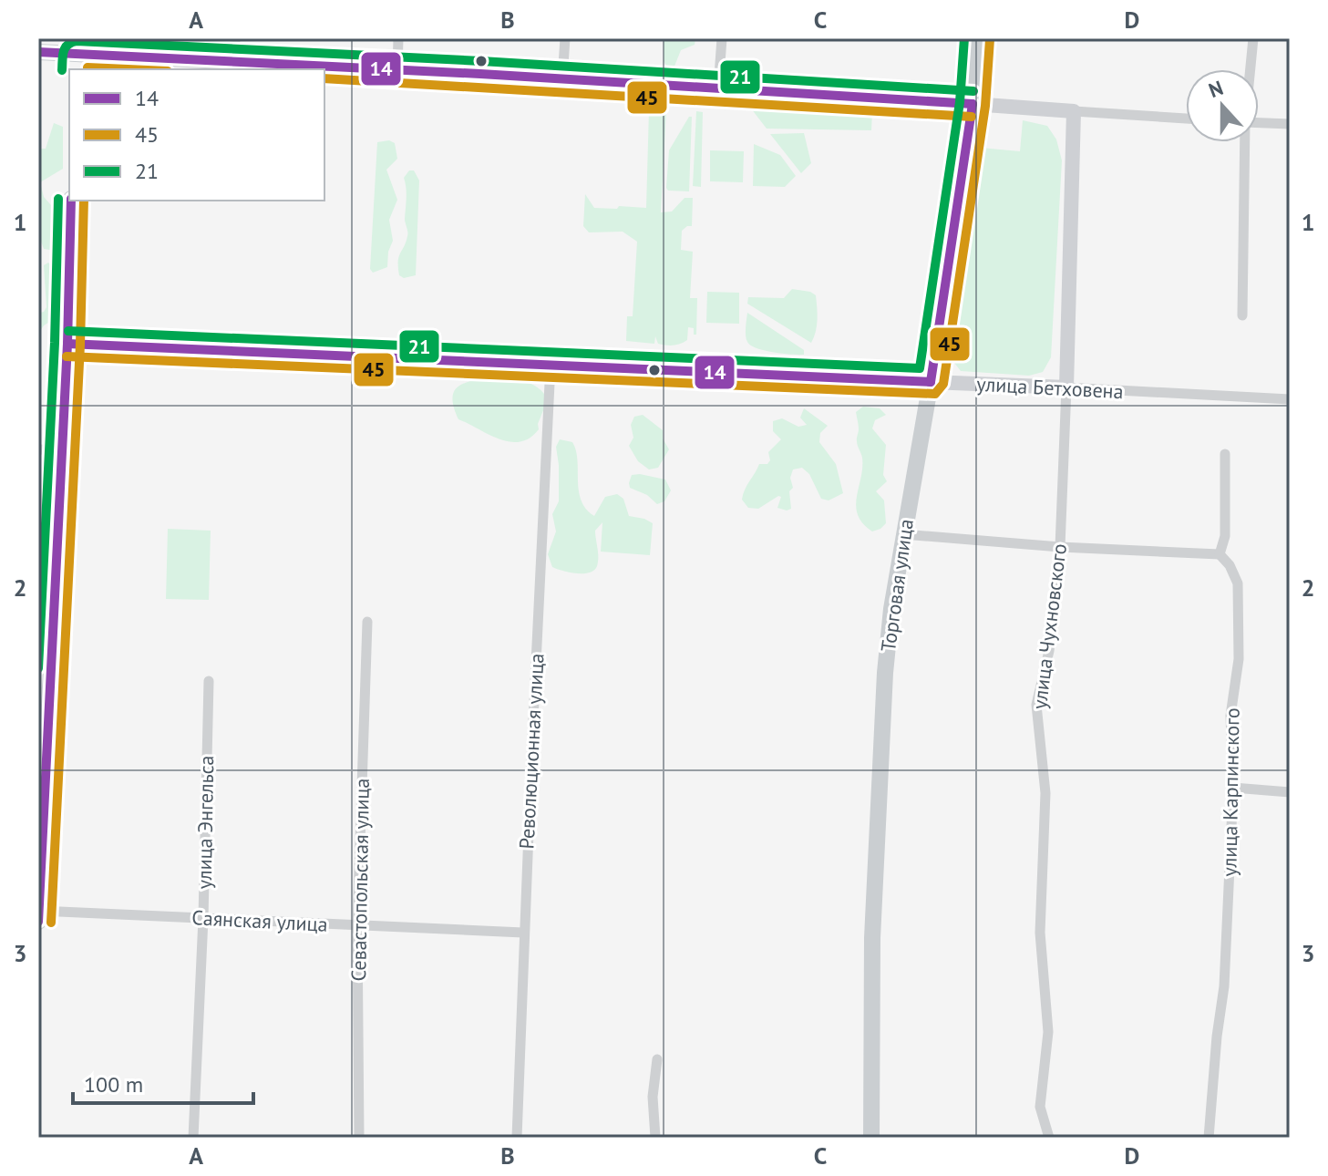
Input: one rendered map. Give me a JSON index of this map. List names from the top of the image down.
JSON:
{
  "streets": {
    "main road": ["улица Бетховена", "Торговая улица"],
    "street": [
      "улица Чухновского",
      "Революционная улица",
      "улица Карпинского",
      "улица Энгельса",
      "Севастопольская улица",
      "Саянская улица"
    ]
  },
  "crossings": [
    ["улица Бетховена", "Торговая улица"],
    ["улица Бетховена", "улица Чухновского"],
    ["улица Бетховена", "Революционная улица"],
    ["Революционная улица", "Саянская улица"],
    ["улица Энгельса", "Саянская улица"],
    ["Севастопольская улица", "Саянская улица"]
  ],
  "lines": ["transit line 21", "transit line 45", "transit line 14"],
  "legend": ["14", "45", "21"],
  "scale_bar": "100 m",
  "north": "top",
  "grid": {
    "columns": [
      "A",
      "B",
      "C",
      "D"
    ],
    "rows": ["1", "2", "3"]
  }
}
